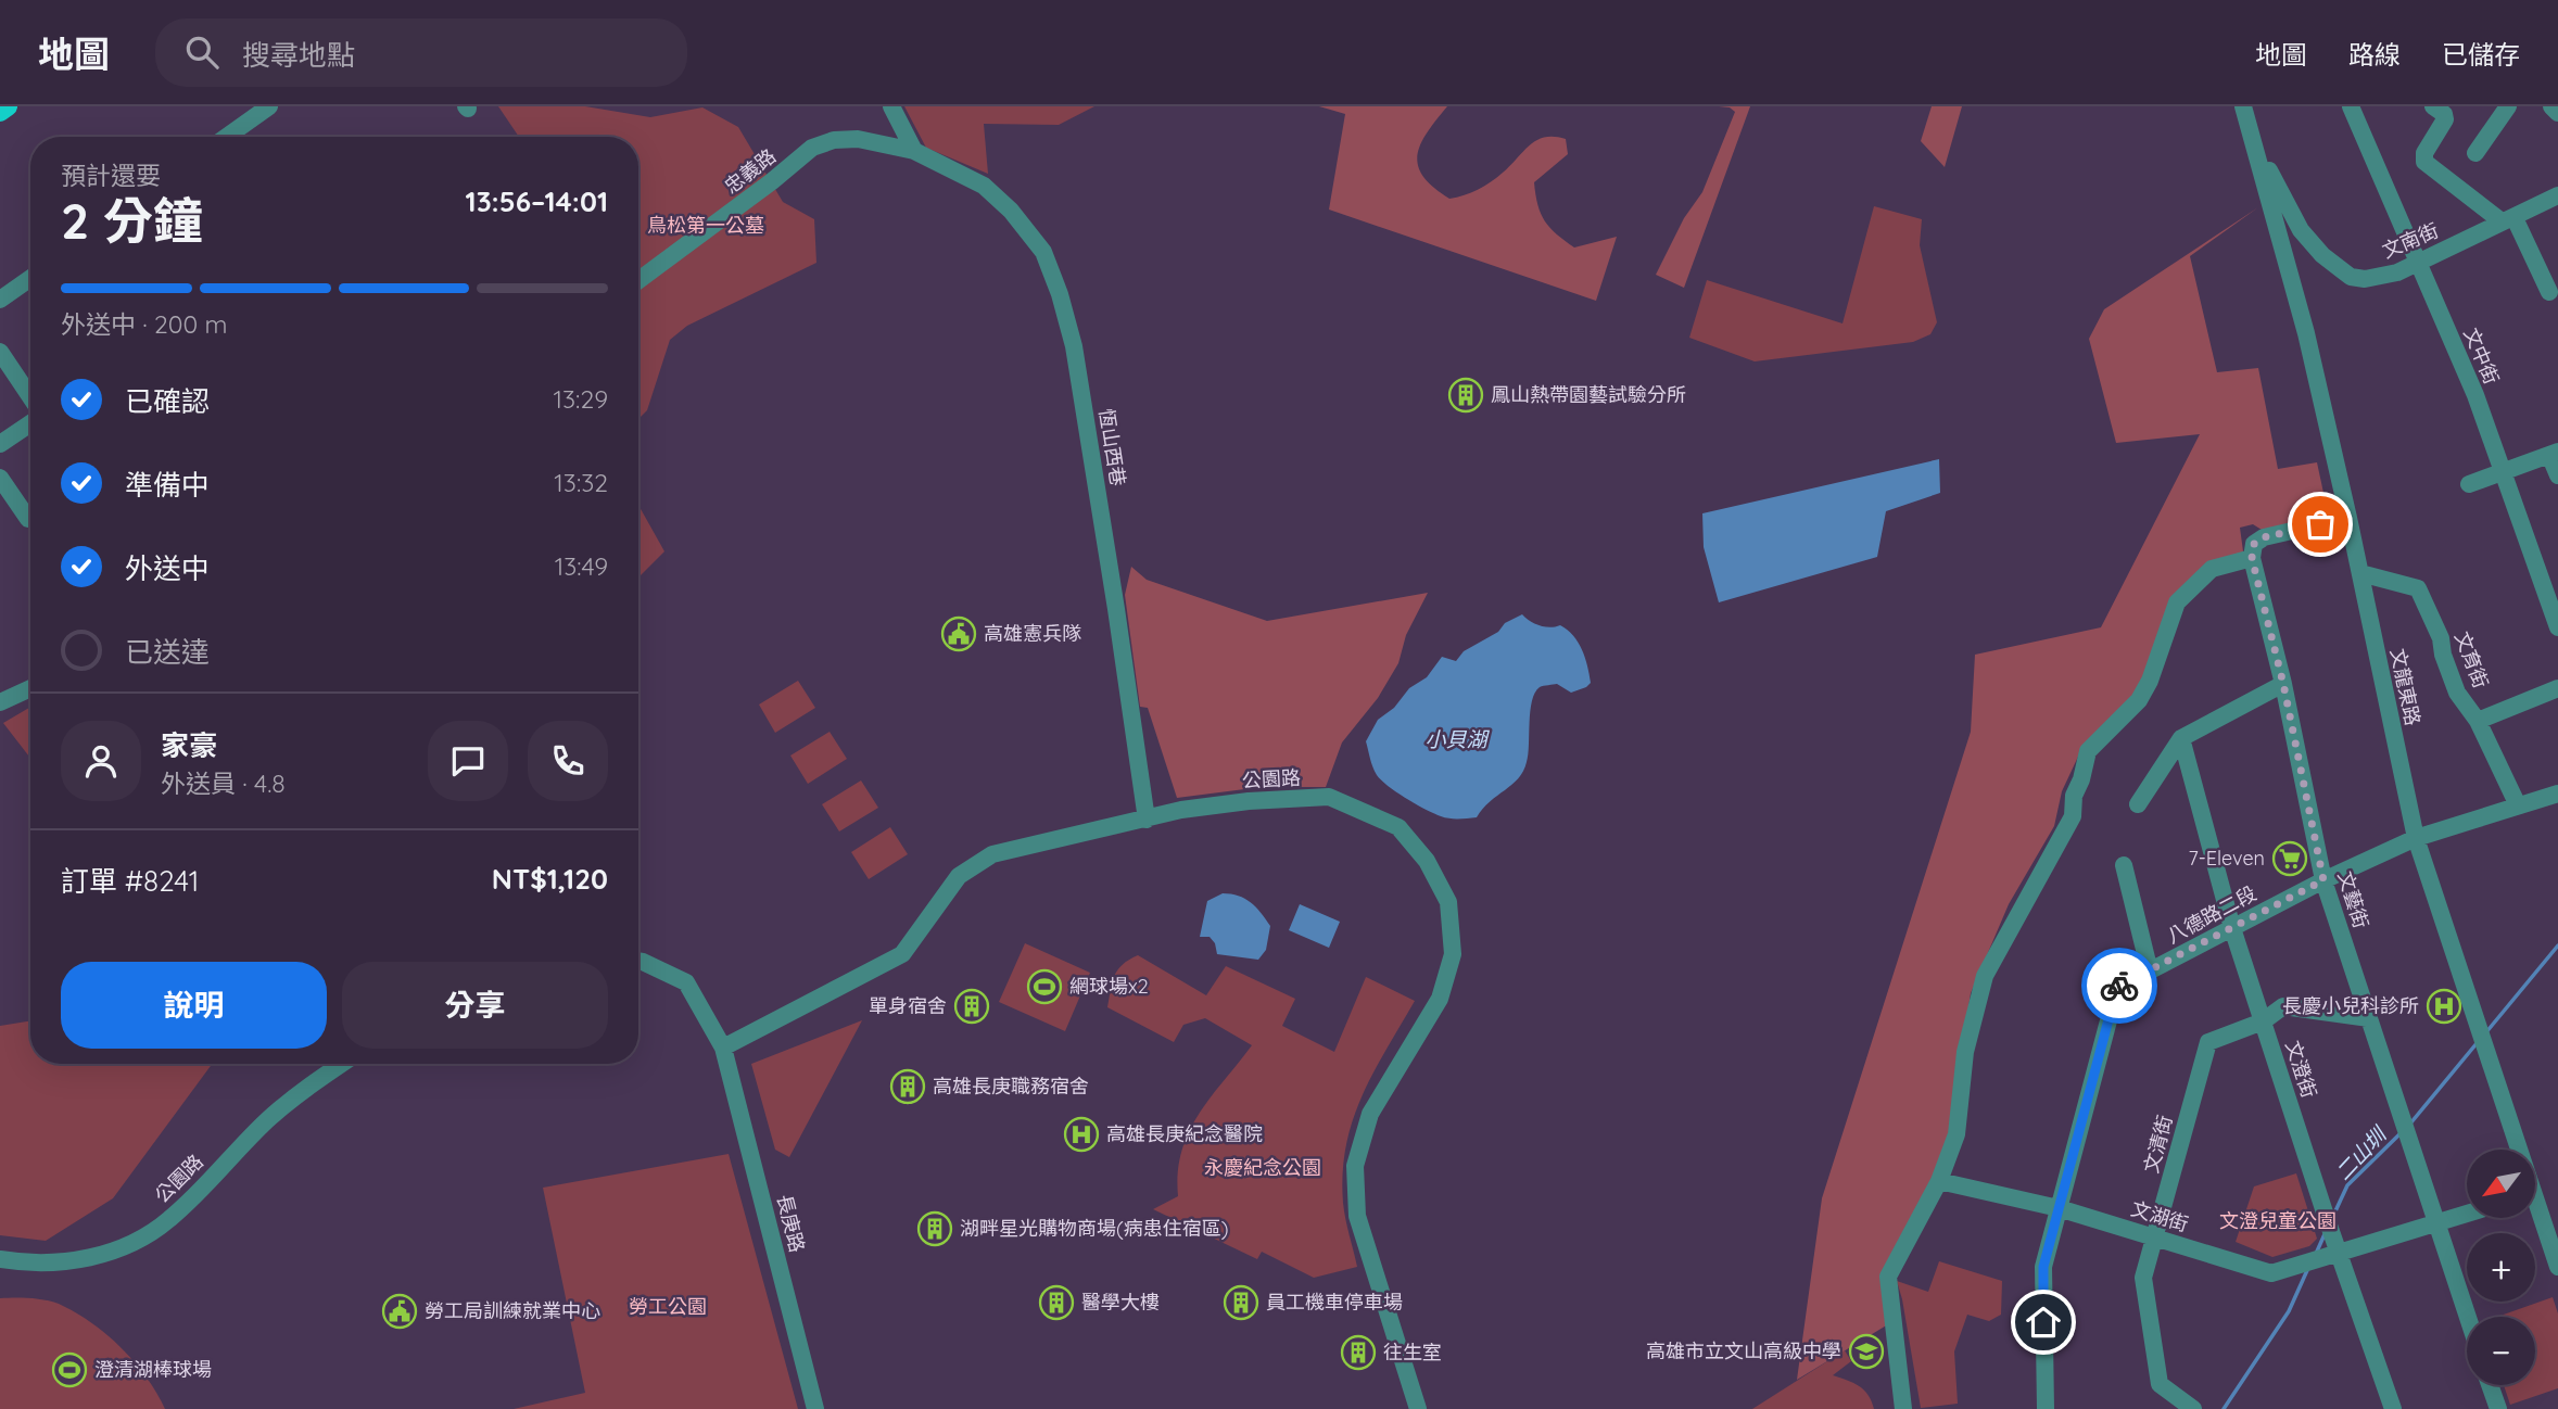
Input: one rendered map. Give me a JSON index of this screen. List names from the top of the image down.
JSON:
{
  "streets": {
    "street": [
      "忠義路",
      "文南街",
      "文中街",
      "恆山西巷",
      "文育街",
      "文龍東路",
      "公園路",
      "文藝街",
      "八德路二段",
      "文澄街",
      "文清街",
      "文湖街",
      "長庚路"
    ]
  },
  "crossings": [
    ["忠義路", "恆山西巷"],
    ["文南街", "文中街"],
    ["文南街", "文龍東路"],
    ["恆山西巷", "公園路"],
    ["文育街", "文龍東路"],
    ["文龍東路", "八德路二段"],
    ["公園路", "長庚路"],
    ["文藝街", "八德路二段"],
    ["文藝街", "文清街"],
    ["文藝街", "文湖街"],
    ["八德路二段", "文澄街"],
    ["八德路二段", "文湖街"],
    ["文澄街", "文清街"],
    ["文澄街", "文湖街"],
    ["文清街", "文湖街"]
  ],
  "water": ["小貝湖", "二山圳"],
  "parks": [
    "鳥松第一公墓",
    "永慶紀念公園",
    "文澄兒童公園",
    "勞工公園"
  ],
  "places": {
    "building": [
      "鳳山熱帶園藝試驗分所",
      "單身宿舍",
      "高雄長庚職務宿舍",
      "湖畔星光購物商場(病患住宿區)",
      "醫學大樓",
      "員工機車停車場",
      "往生室"
    ],
    "public building": ["高雄憲兵隊", "勞工局訓練就業中心"],
    "supermarket": ["7-Eleven"],
    "sports": ["網球場x2", "澄清湖棒球場"],
    "hospital": ["長慶小兒科診所", "高雄長庚紀念醫院"],
    "school or university": ["高雄市立文山高級中學"]
  },
  "north": "bottom left",
  "page": {
    "header": "地圖",
    "search": "搜尋地點",
    "nav": ["地圖", "路線", "已儲存"],
    "heading": ["2 分鐘", "預計還要", "13:56–14:01"],
    "panel": [
      "家豪",
      "外送員 · 4.8",
      "訂單 #8241",
      "NT$1,120"
    ],
    "bar": "外送中 · 200 m",
    "list": [
      ["已確認", "13:29"],
      ["準備中", "13:32"],
      ["外送中", "13:49"],
      "已送達"
    ],
    "buttons": ["說明", "分享"],
    "map_buttons": ["+", "−"]
  }
}
